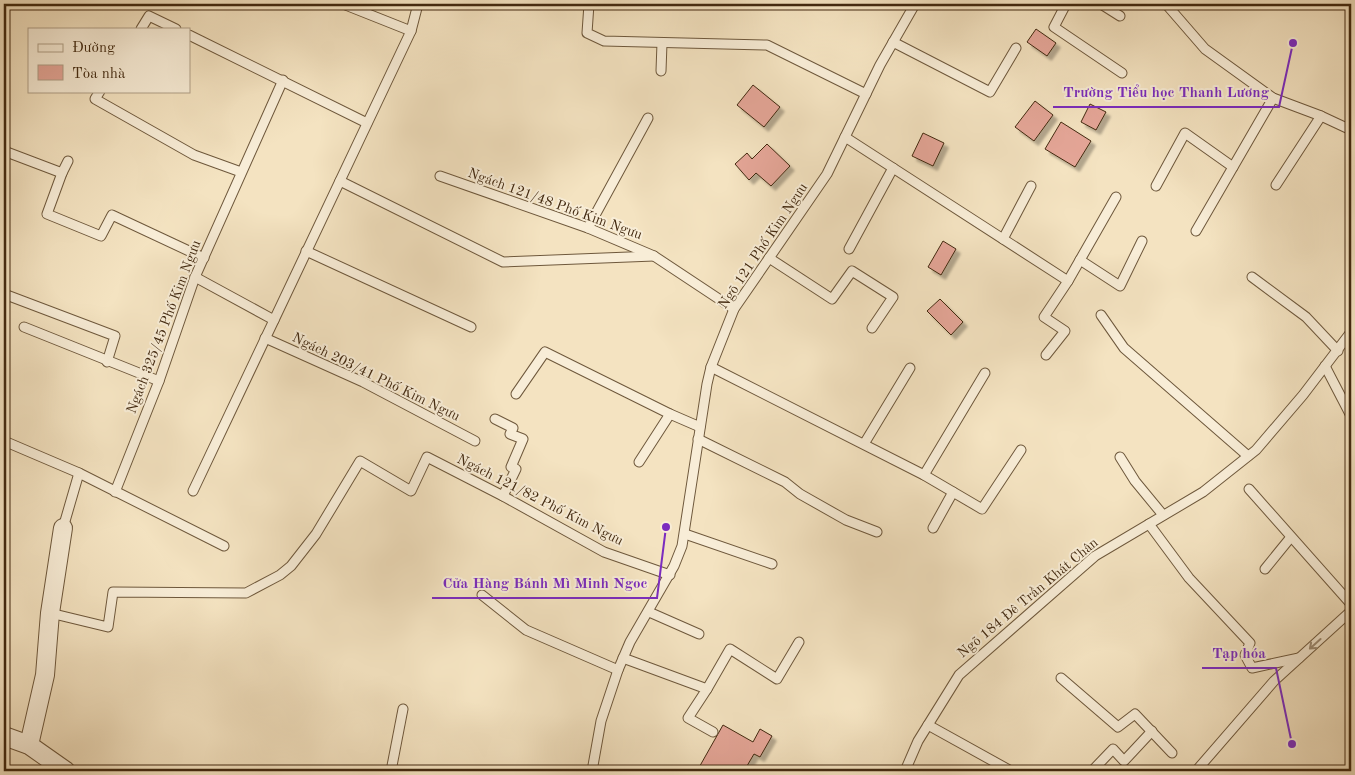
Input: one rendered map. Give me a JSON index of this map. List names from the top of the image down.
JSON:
{
  "streets": {
    "lane": [
      "Ngách 121/48 Phố Kim Ngưu",
      "Ngõ 121 Phố Kim Ngưu",
      "Ngách 325/45 Phố Kim Ngưu",
      "Ngách 203/41 Phố Kim Ngưu",
      "Ngách 121/82 Phố Kim Ngưu",
      "Ngõ 184 Đê Trần Khát Chân"
    ]
  },
  "crossings": [
    ["Ngách 121/48 Phố Kim Ngưu", "Ngõ 121 Phố Kim Ngưu"],
    ["Ngõ 121 Phố Kim Ngưu", "Ngách 121/82 Phố Kim Ngưu"]
  ],
  "places": ["Trường Tiểu học Thanh Lương", "Cửa Hàng Bánh Mì Minh Ngoc", "Tạp hóa"],
  "legend": ["Đường", "Tòa nhà"]
}
